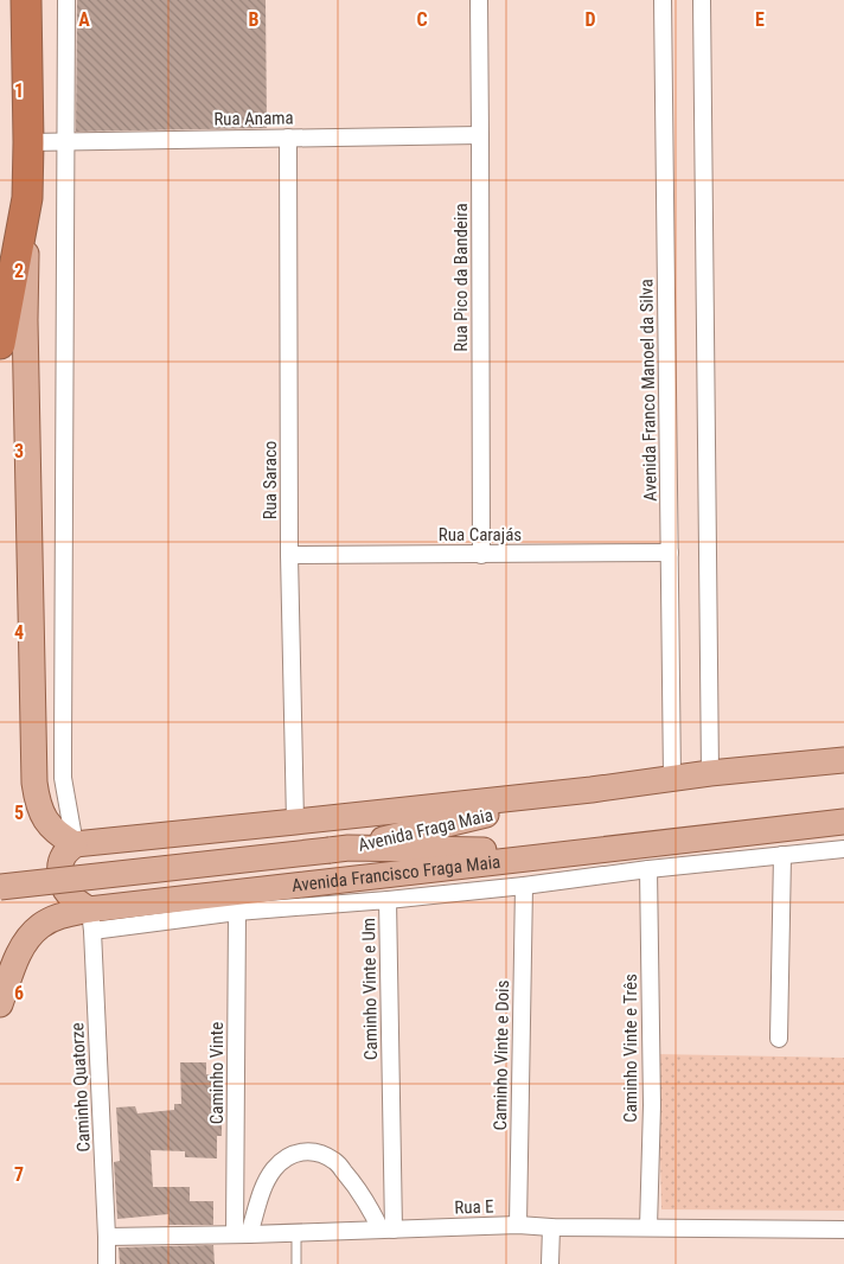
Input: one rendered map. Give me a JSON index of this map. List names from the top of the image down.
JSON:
{
  "streets": {
    "main road": ["Avenida Fraga Maia", "Avenida Francisco Fraga Maia"],
    "street": [
      "Rua Anama",
      "Rua Pico da Bandeira",
      "Avenida Franco Manoel da Silva",
      "Rua Saraco",
      "Rua Carajás",
      "Caminho Vinte e Um",
      "Caminho Vinte e Três",
      "Caminho Vinte e Dois",
      "Caminho Vinte",
      "Caminho Quatorze",
      "Rua E"
    ]
  },
  "crossings": [
    ["Rua Anama", "Rua Pico da Bandeira"],
    ["Rua Anama", "Rua Saraco"],
    ["Rua Pico da Bandeira", "Rua Carajás"],
    ["Avenida Franco Manoel da Silva", "Rua Carajás"],
    ["Rua Saraco", "Rua Carajás"],
    ["Avenida Fraga Maia", "Avenida Francisco Fraga Maia"],
    ["Avenida Francisco Fraga Maia", "Caminho Vinte e Um"],
    ["Avenida Francisco Fraga Maia", "Caminho Quatorze"],
    ["Caminho Vinte e Um", "Caminho Vinte"],
    ["Caminho Vinte e Um", "Caminho Quatorze"],
    ["Caminho Vinte e Um", "Rua E"],
    ["Caminho Vinte e Três", "Rua E"],
    ["Caminho Vinte e Dois", "Rua E"],
    ["Caminho Vinte", "Rua E"],
    ["Caminho Quatorze", "Rua E"]
  ],
  "grid": {
    "columns": [
      "A",
      "B",
      "C",
      "D",
      "E"
    ],
    "rows": [
      "1",
      "2",
      "3",
      "4",
      "5",
      "6",
      "7"
    ]
  }
}
